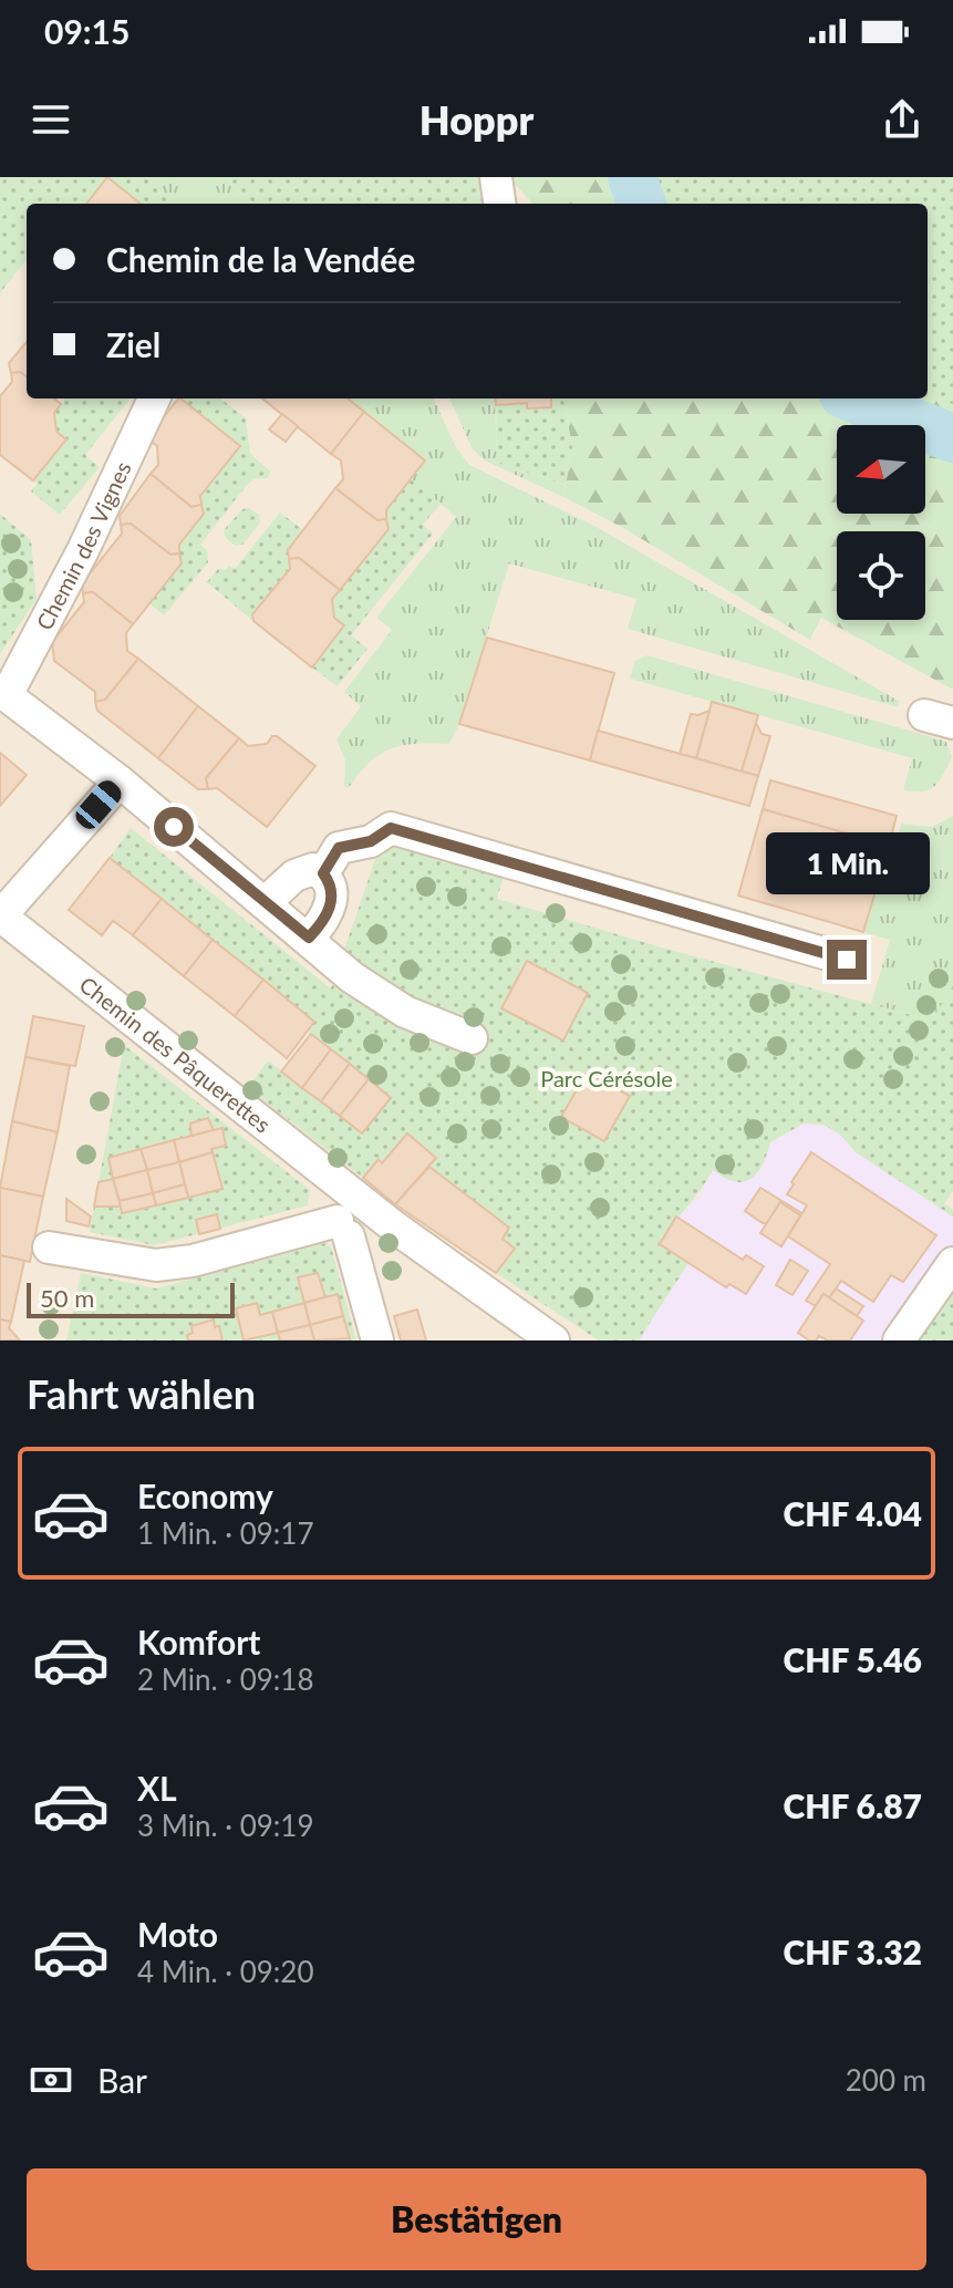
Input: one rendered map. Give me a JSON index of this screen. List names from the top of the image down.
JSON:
{
  "streets": {
    "street": ["Chemin des Vignes", "Chemin des Pâquerettes"]
  },
  "parks": ["Parc Cérésole"],
  "scale_bar": "50 m",
  "north": "left",
  "page": {
    "status": "09:15",
    "header": "Hoppr",
    "banner": ["Chemin de la Vendée", "Ziel"],
    "bubble": "1 Min.",
    "scale": "50 m",
    "heading": "Fahrt wählen",
    "list": [
      {
        "name": "Economy",
        "note": "1 Min. · 09:17",
        "value": "CHF 4.04"
      },
      {
        "name": "Komfort",
        "note": "2 Min. · 09:18",
        "value": "CHF 5.46"
      },
      {
        "name": "XL",
        "note": "3 Min. · 09:19",
        "value": "CHF 6.87"
      },
      {
        "name": "Moto",
        "note": "4 Min. · 09:20",
        "value": "CHF 3.32"
      }
    ],
    "pay": ["Bar", "200 m"],
    "buttons": "Bestätigen"
  }
}
